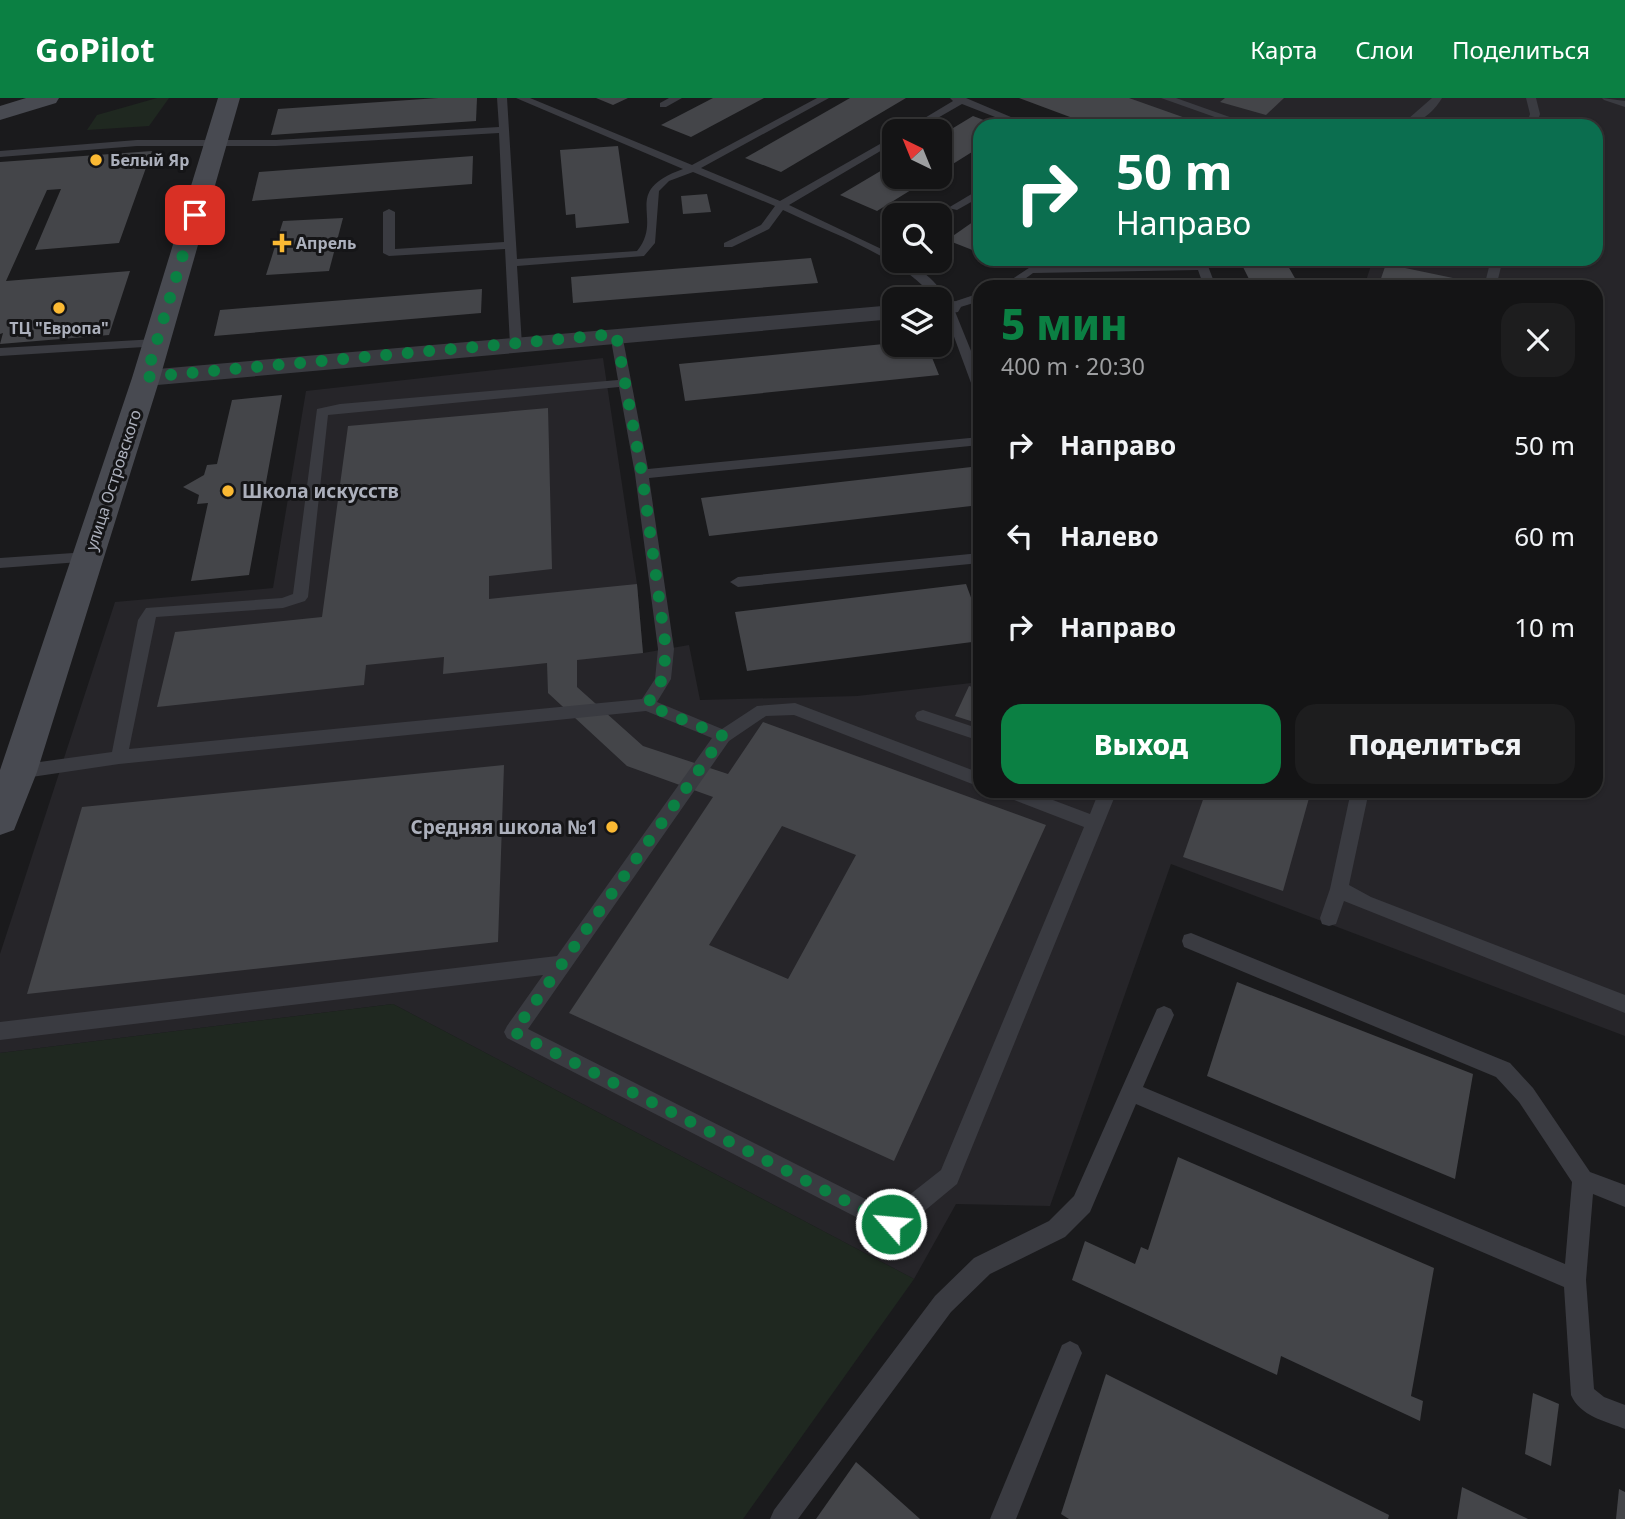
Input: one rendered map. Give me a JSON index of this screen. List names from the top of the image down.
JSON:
{
  "streets": {
    "street": ["улица Островского"]
  },
  "places": {
    "other": [
      "Белый Яр",
      "ТЦ \"Европа\"",
      "Школа искусств",
      "Средняя школа №1"
    ],
    "health": ["Апрель"]
  },
  "north": "top left",
  "page": {
    "header": "GoPilot",
    "nav": ["Карта", "Слои", "Поделиться"],
    "turn": ["50 m", "Направо"],
    "heading": ["5 мин", "400 m · 20:30"],
    "list": [
      {
        "name": "Направо",
        "value": "50 m"
      },
      {
        "name": "Налево",
        "value": "60 m"
      },
      {
        "name": "Направо",
        "value": "10 m"
      }
    ],
    "buttons": ["Выход", "Поделиться"]
  }
}
